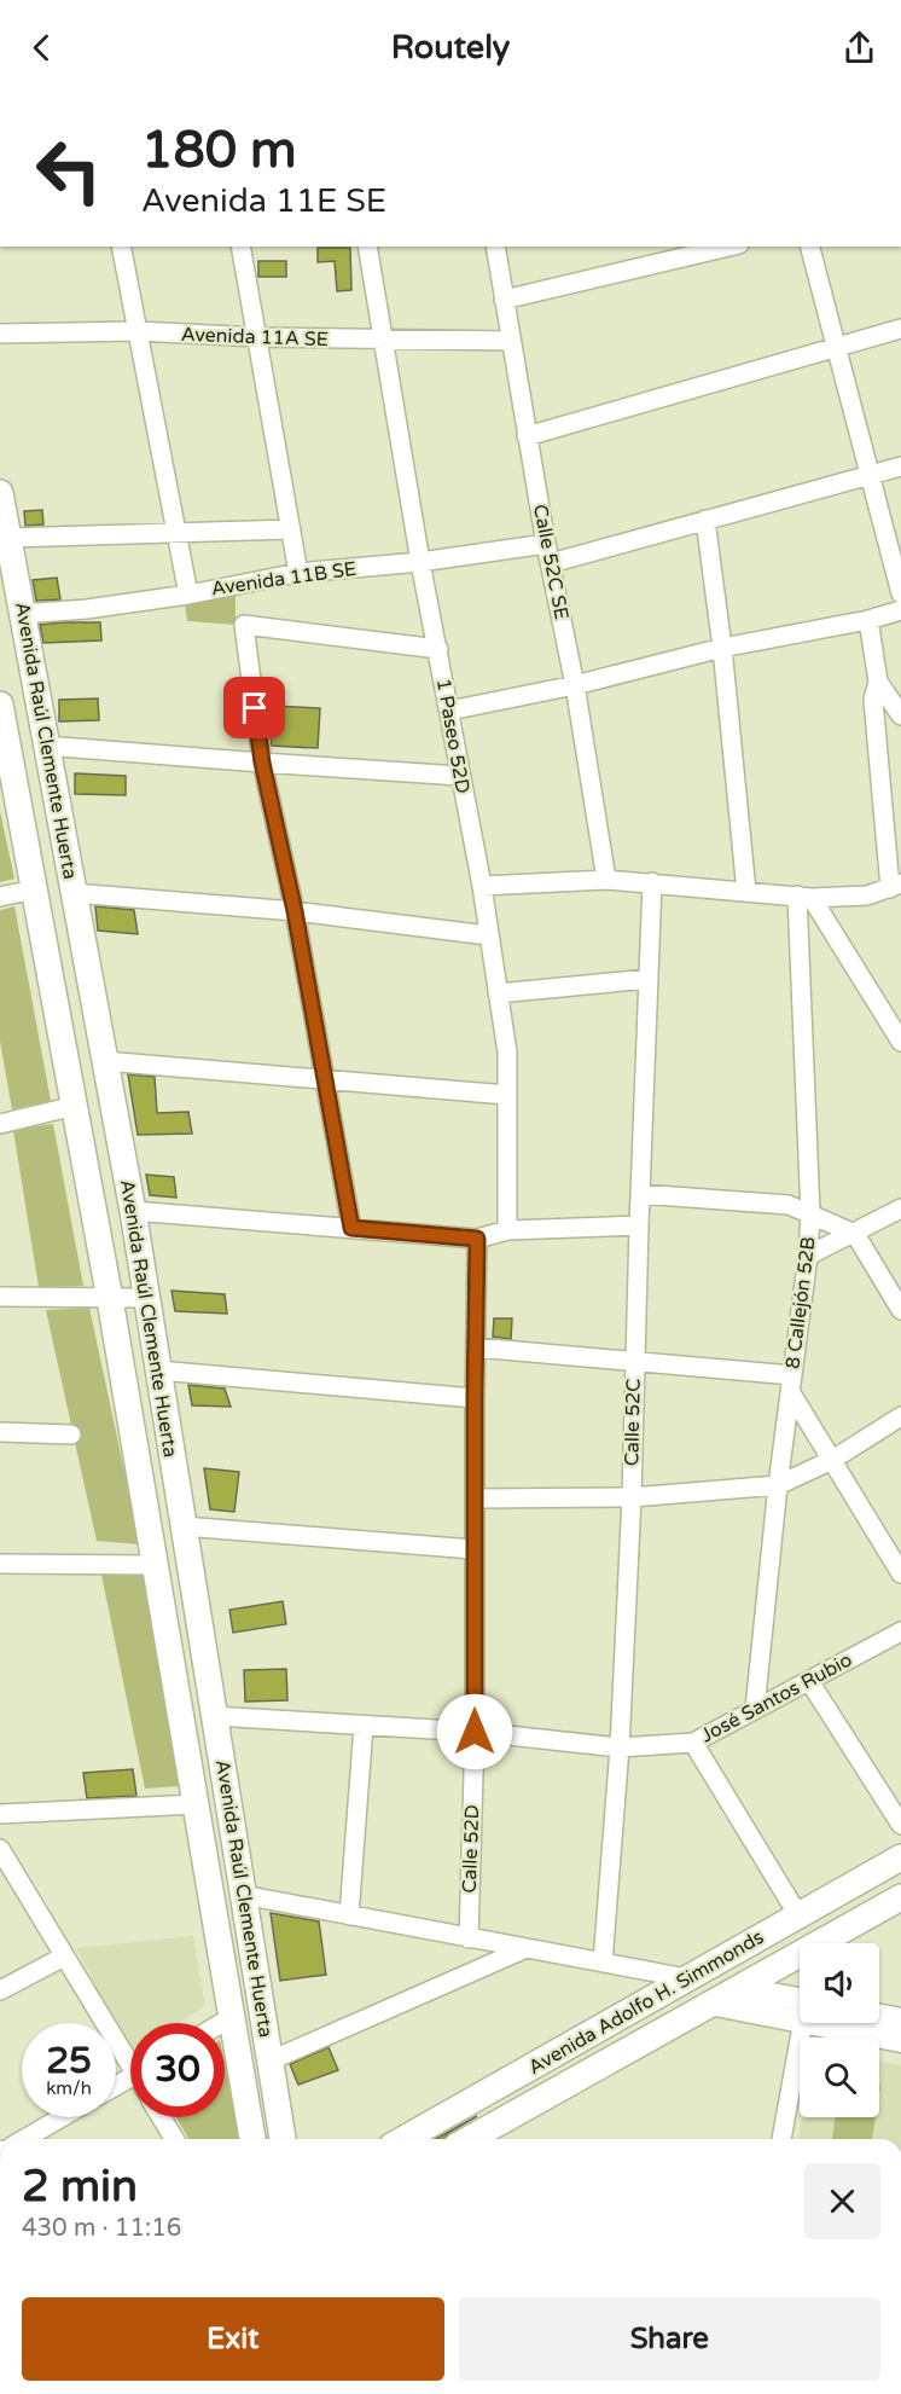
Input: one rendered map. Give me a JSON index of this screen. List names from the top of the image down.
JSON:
{
  "streets": {
    "main road": ["Avenida Raúl Clemente Huerta", "Avenida Adolfo H. Simmonds"],
    "street": [
      "Avenida 11A SE",
      "Calle 52C SE",
      "Avenida 11B SE",
      "1 Paseo 52D",
      "8 Callejón 52B",
      "Calle 52C",
      "José Santos Rubio",
      "Calle 52D"
    ]
  },
  "crossings": [
    ["Avenida 11A SE", "Calle 52C SE"],
    ["Avenida 11A SE", "1 Paseo 52D"],
    ["Calle 52C SE", "Avenida 11B SE"],
    ["Avenida 11B SE", "1 Paseo 52D"],
    ["Avenida 11B SE", "Avenida Raúl Clemente Huerta"],
    ["Avenida Raúl Clemente Huerta", "José Santos Rubio"],
    ["8 Callejón 52B", "José Santos Rubio"],
    ["Calle 52C", "José Santos Rubio"],
    ["José Santos Rubio", "Calle 52D"]
  ],
  "page": {
    "header": "Routely",
    "turn": ["180 m", "Avenida 11E SE"],
    "speed": "25 km/h",
    "limit": "30",
    "heading": ["2 min", "430 m · 11:16"],
    "buttons": ["Exit", "Share"]
  }
}
